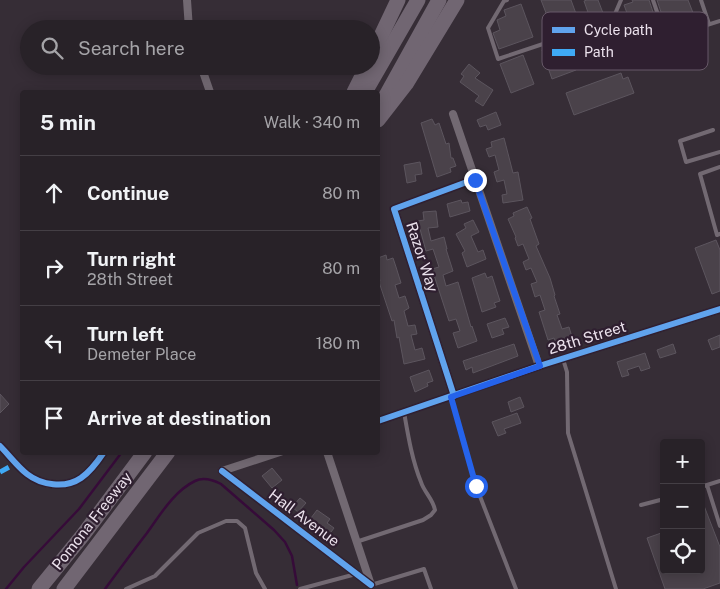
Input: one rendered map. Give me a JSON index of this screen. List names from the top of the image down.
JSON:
{
  "streets": {
    "highway": ["Pomona Freeway"],
    "street": ["Razor Way", "28th Street", "Hall Avenue"]
  },
  "crossings": [
    ["Razor Way", "28th Street"]
  ],
  "legend": ["Cycle path", "Path"],
  "page": {
    "search": "Search here",
    "heading": ["5 min", "Walk · 340 m"],
    "list": [
      ["Continue", "80 m"],
      ["Turn right", "28th Street", "80 m"],
      ["Turn left", "Demeter Place", "180 m"],
      "Arrive at destination"
    ],
    "map_buttons": ["+", "−"]
  }
}
